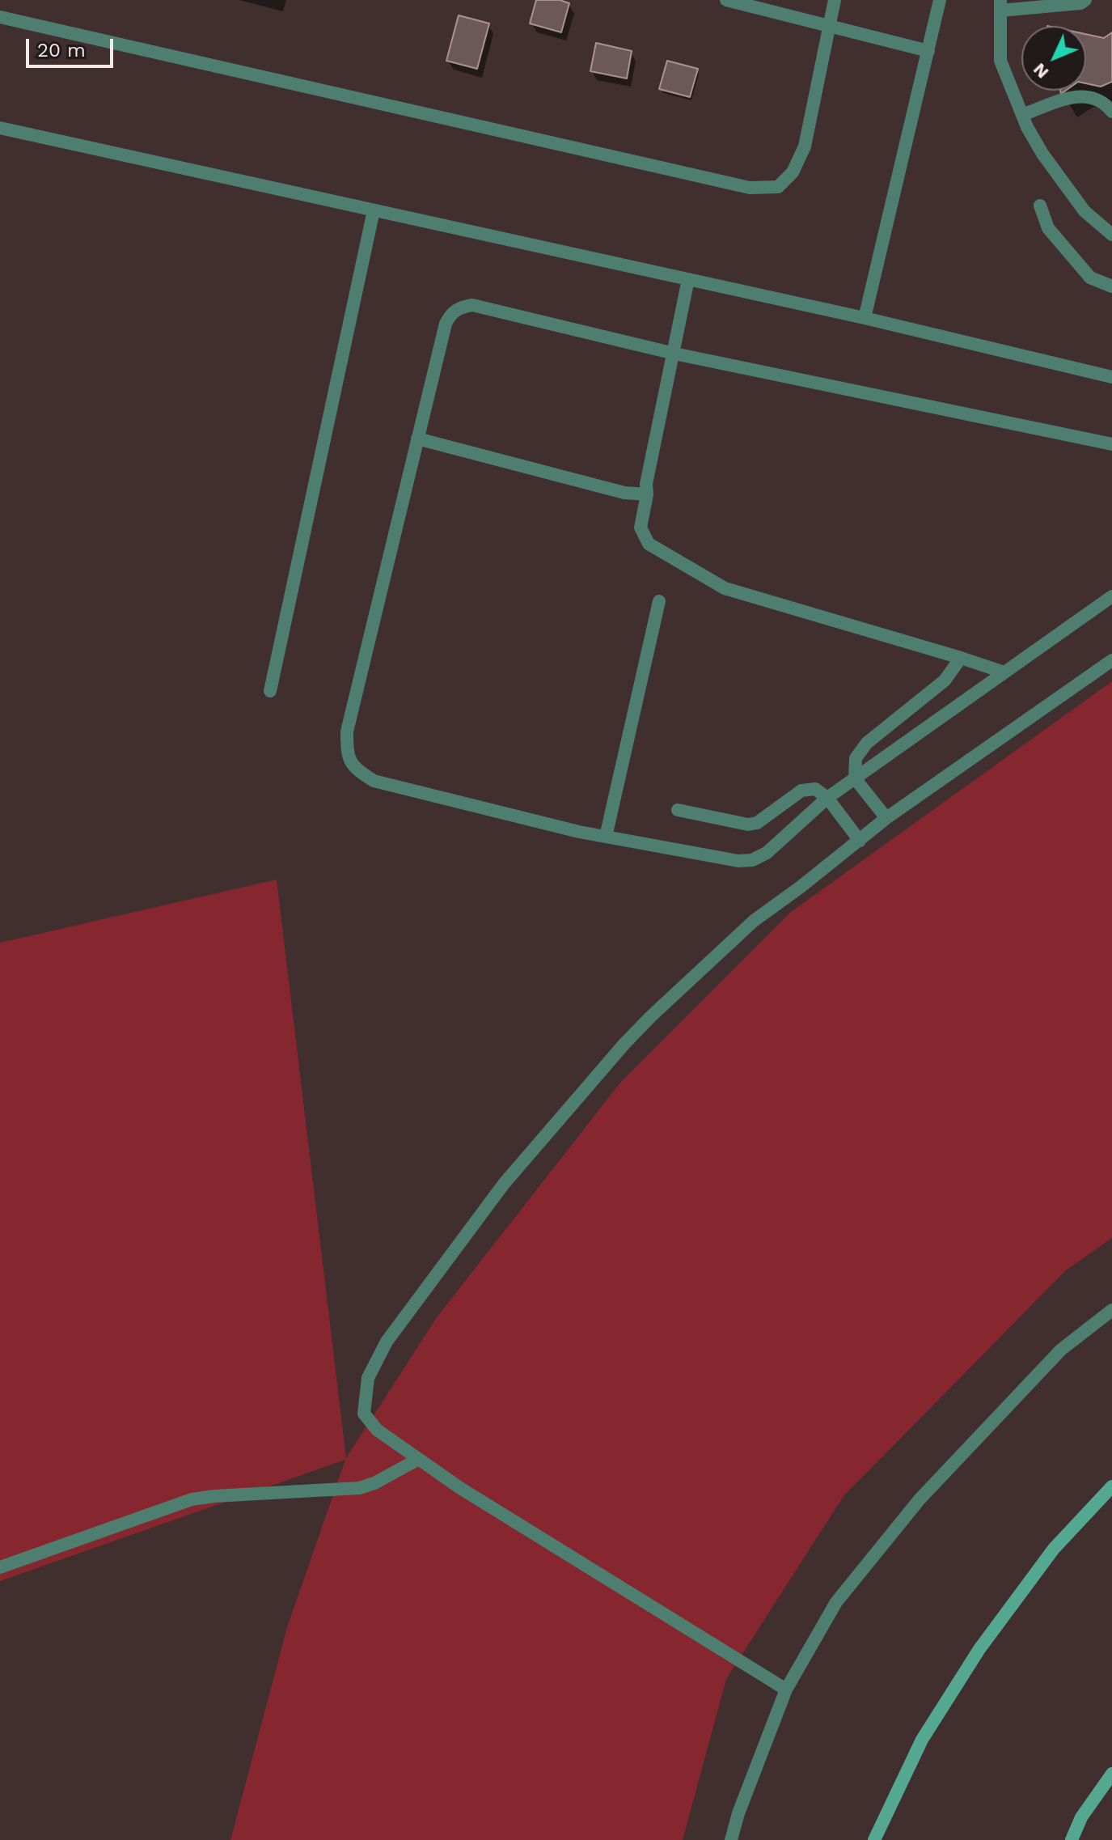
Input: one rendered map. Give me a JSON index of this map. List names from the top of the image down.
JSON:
{
  "scale_bar": "20 m",
  "north": "bottom left"
}
